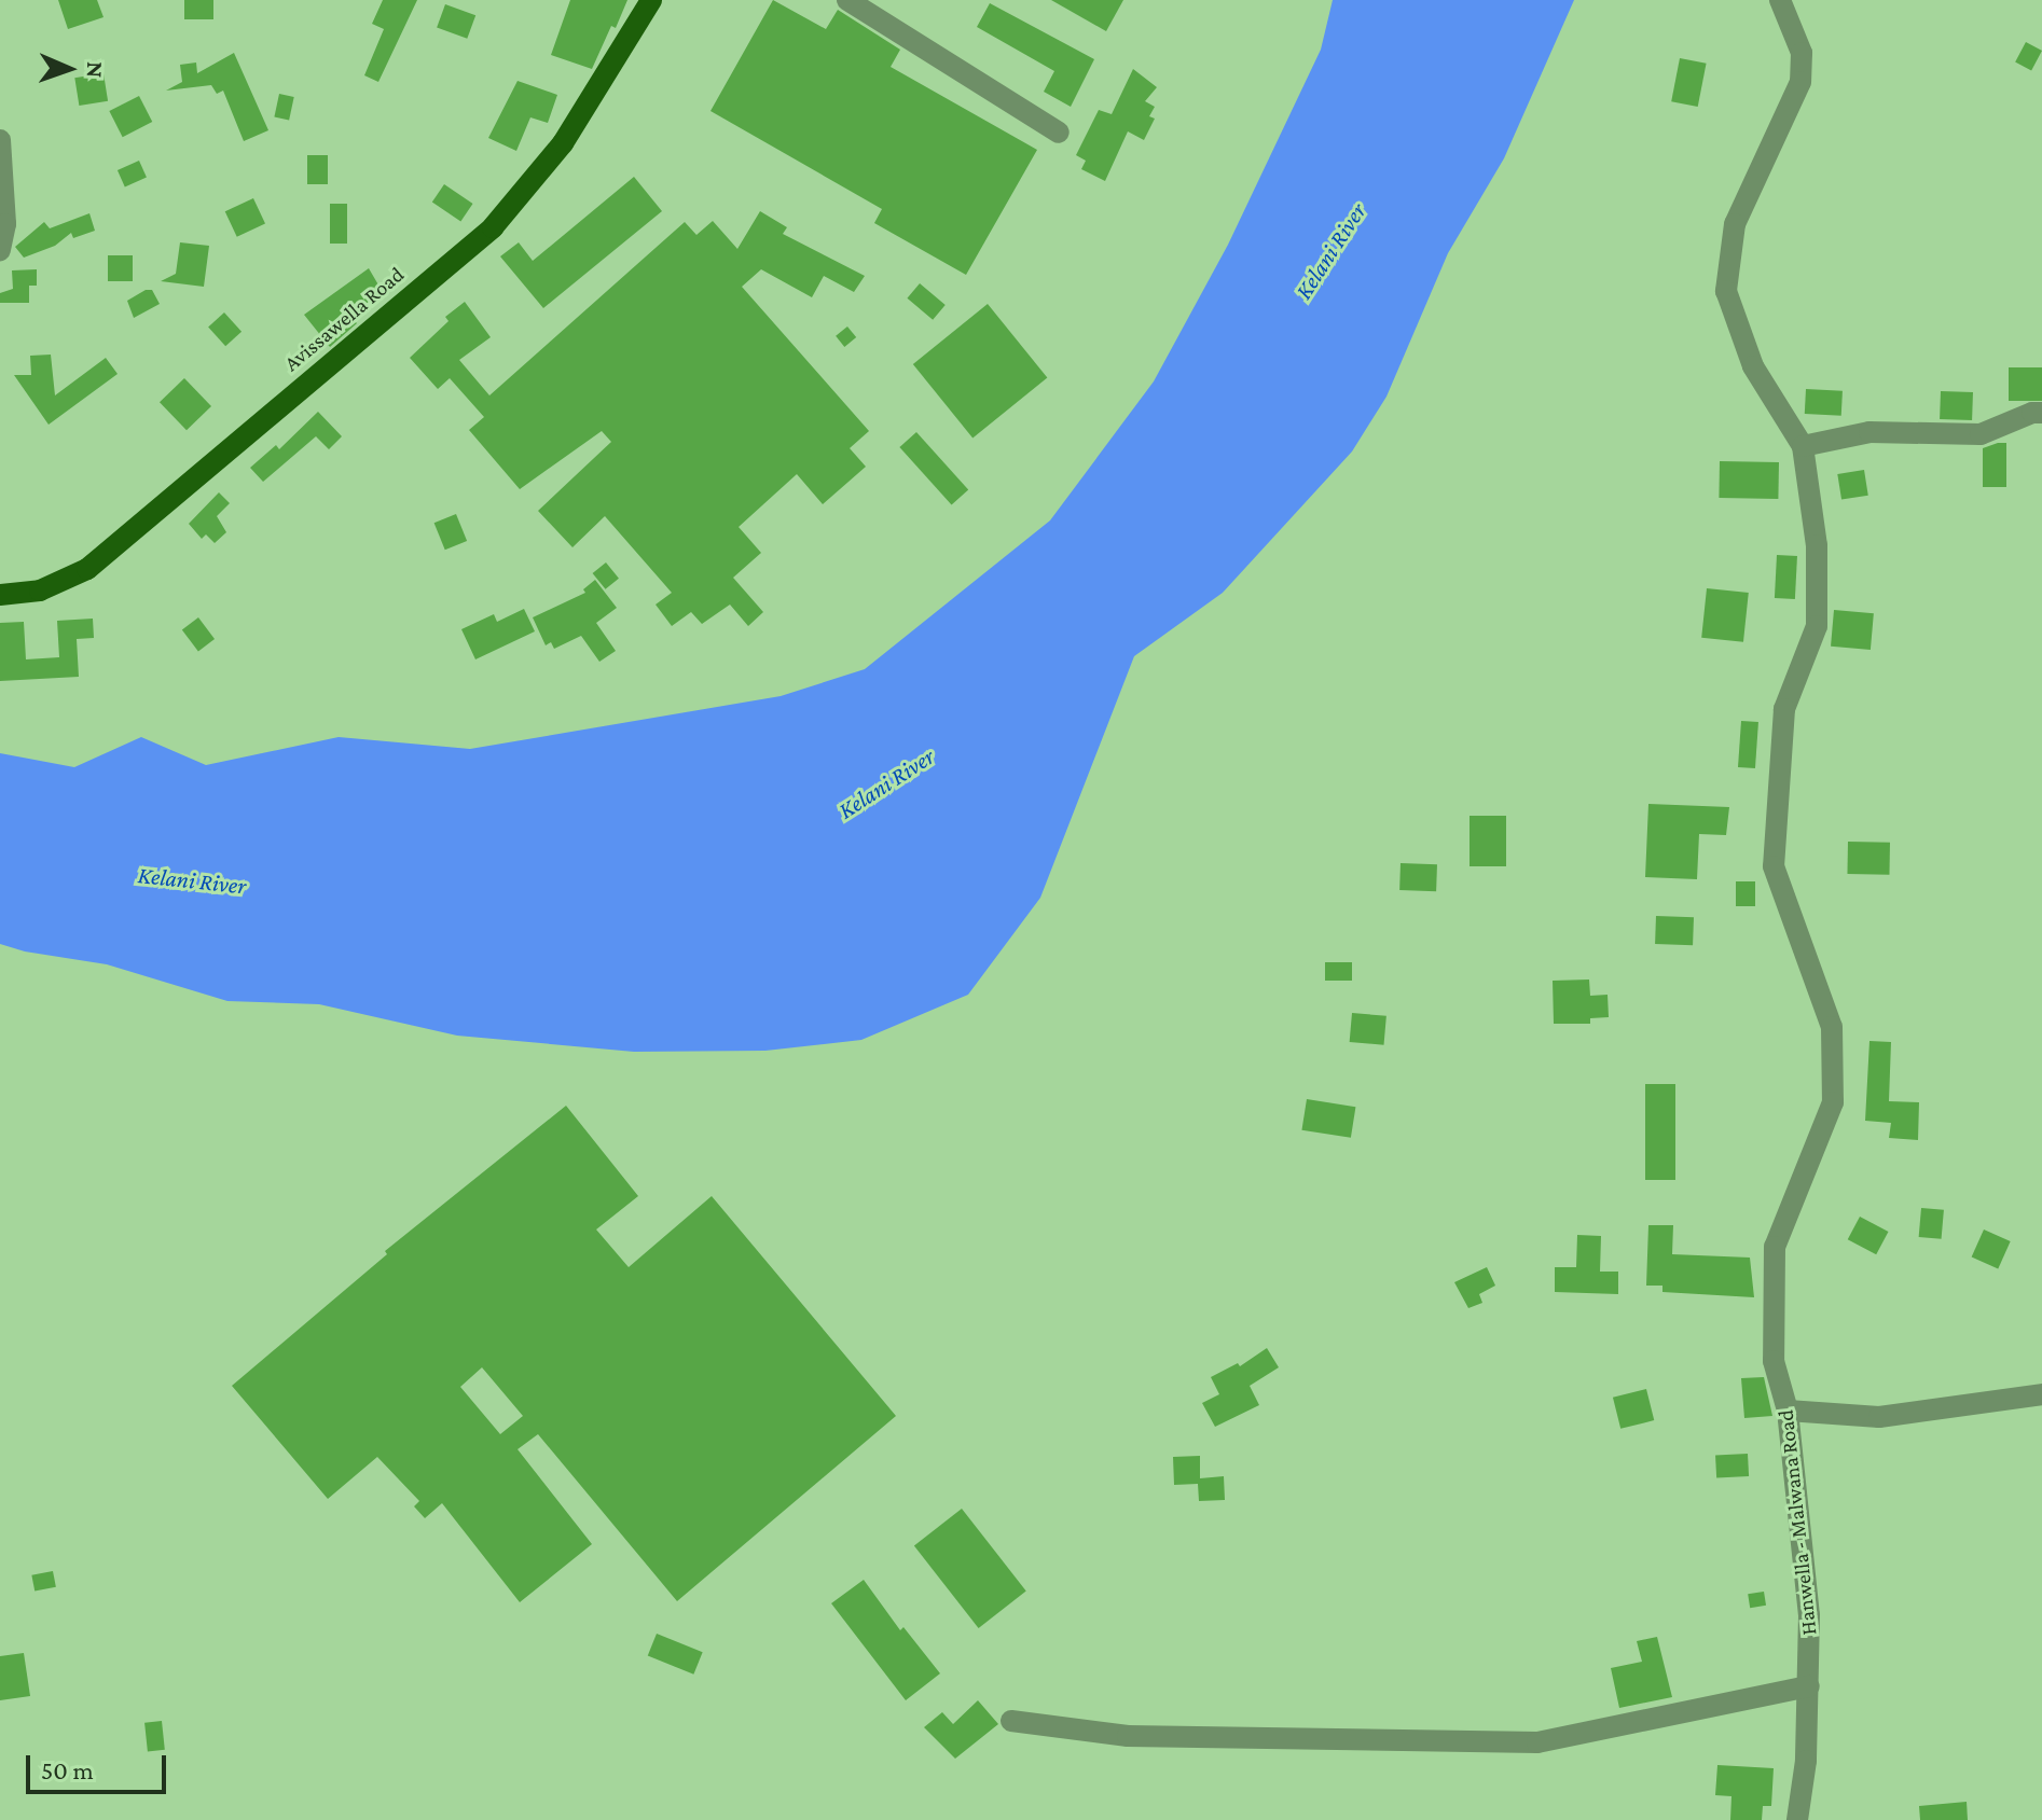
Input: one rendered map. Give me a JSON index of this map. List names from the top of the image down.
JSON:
{
  "streets": {
    "main road": ["Avissawella Road"],
    "street": ["Hanwella - Malwana Road"]
  },
  "water": ["Kelani River"],
  "scale_bar": "50 m",
  "north": "right"
}
